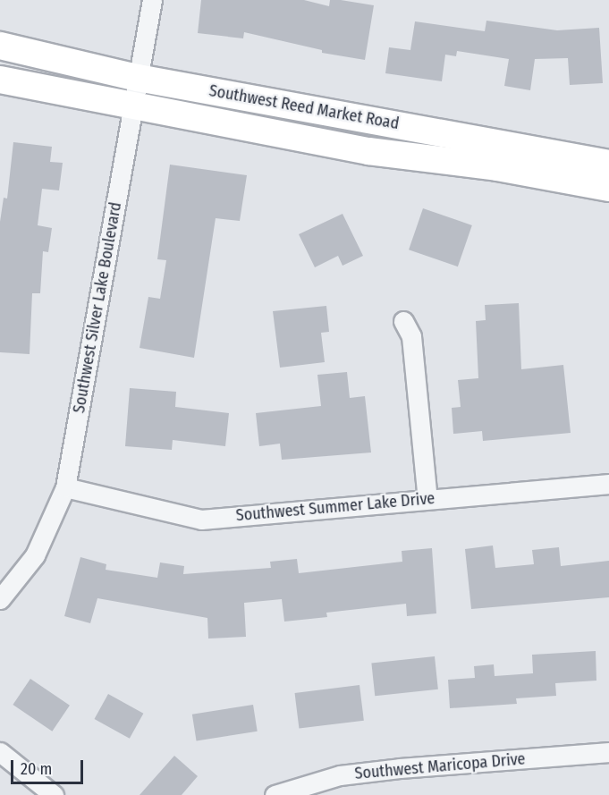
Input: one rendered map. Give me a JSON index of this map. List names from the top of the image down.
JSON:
{
  "streets": {
    "main road": ["Southwest Reed Market Road"],
    "street": ["Southwest Silver Lake Boulevard", "Southwest Summer Lake Drive", "Southwest Maricopa Drive"]
  },
  "crossings": [
    ["Southwest Reed Market Road", "Southwest Silver Lake Boulevard"],
    ["Southwest Silver Lake Boulevard", "Southwest Summer Lake Drive"]
  ],
  "scale_bar": "20 m"
}
